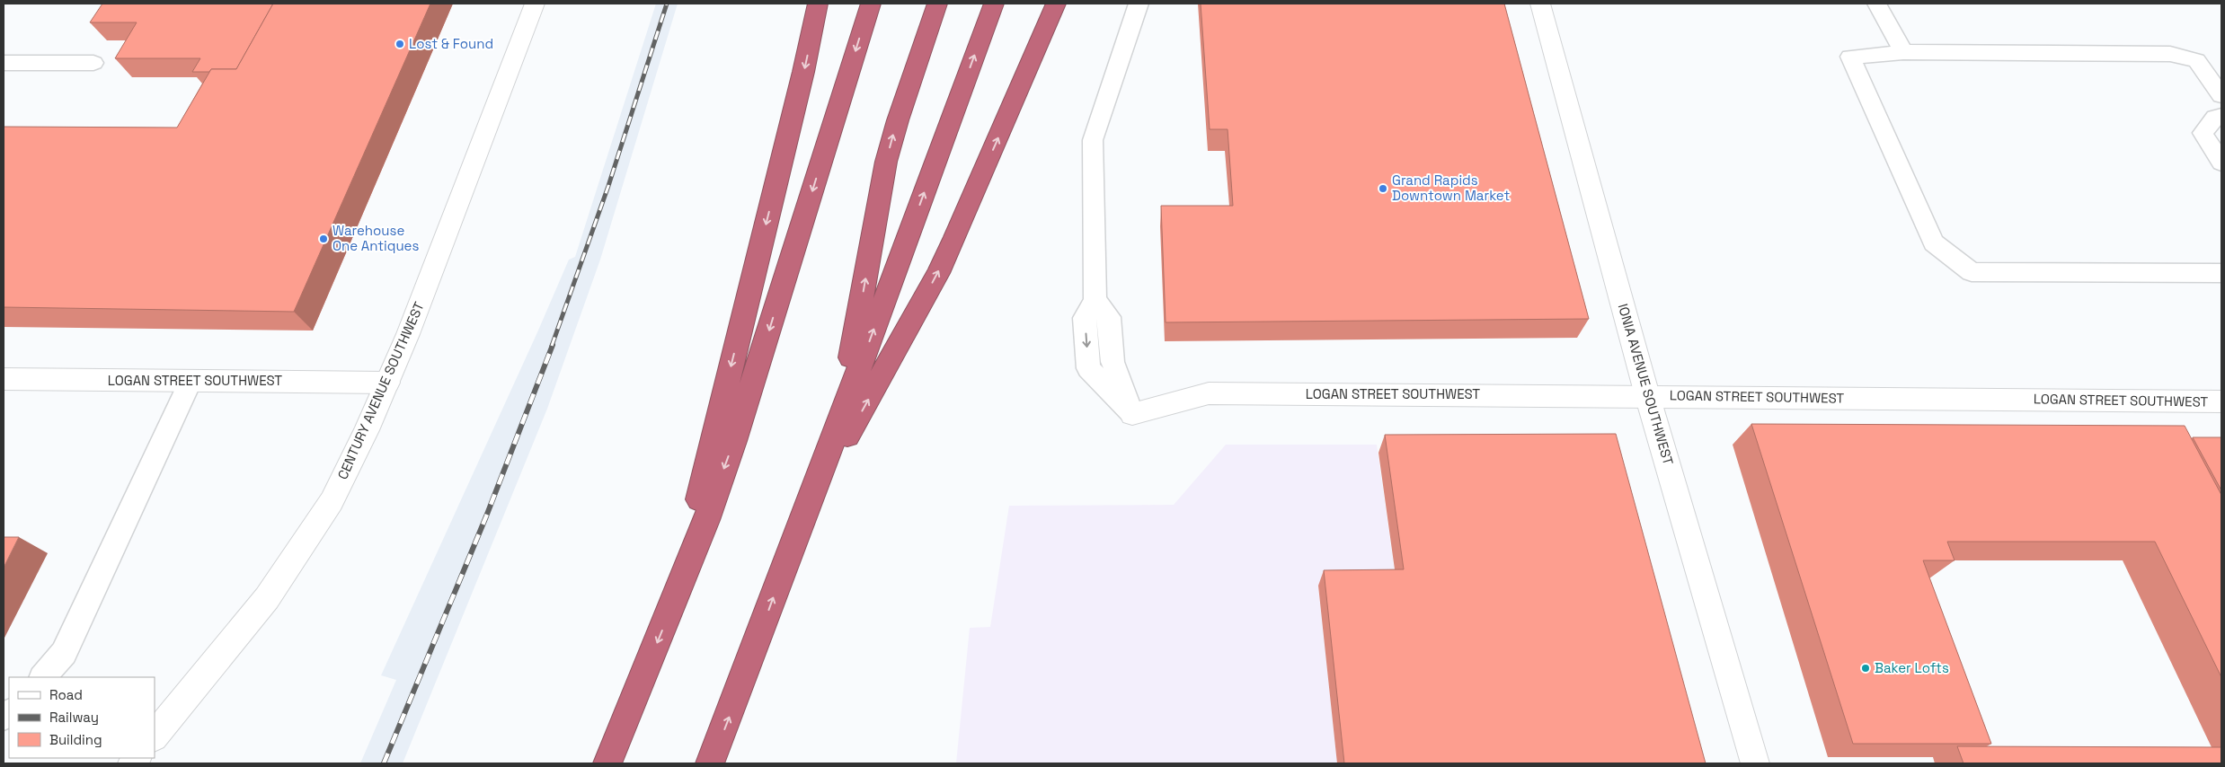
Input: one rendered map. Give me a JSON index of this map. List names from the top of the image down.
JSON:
{
  "streets": {
    "street": ["LOGAN STREET SOUTHWEST", "IONIA AVENUE SOUTHWEST", "CENTURY AVENUE SOUTHWEST"]
  },
  "crossings": [
    ["LOGAN STREET SOUTHWEST", "IONIA AVENUE SOUTHWEST"],
    ["LOGAN STREET SOUTHWEST", "CENTURY AVENUE SOUTHWEST"]
  ],
  "places": [
    "Lost & Found",
    "Grand Rapids Downtown Market",
    "Warehouse One Antiques",
    "Baker Lofts"
  ],
  "legend": ["Road", "Railway", "Building"]
}
